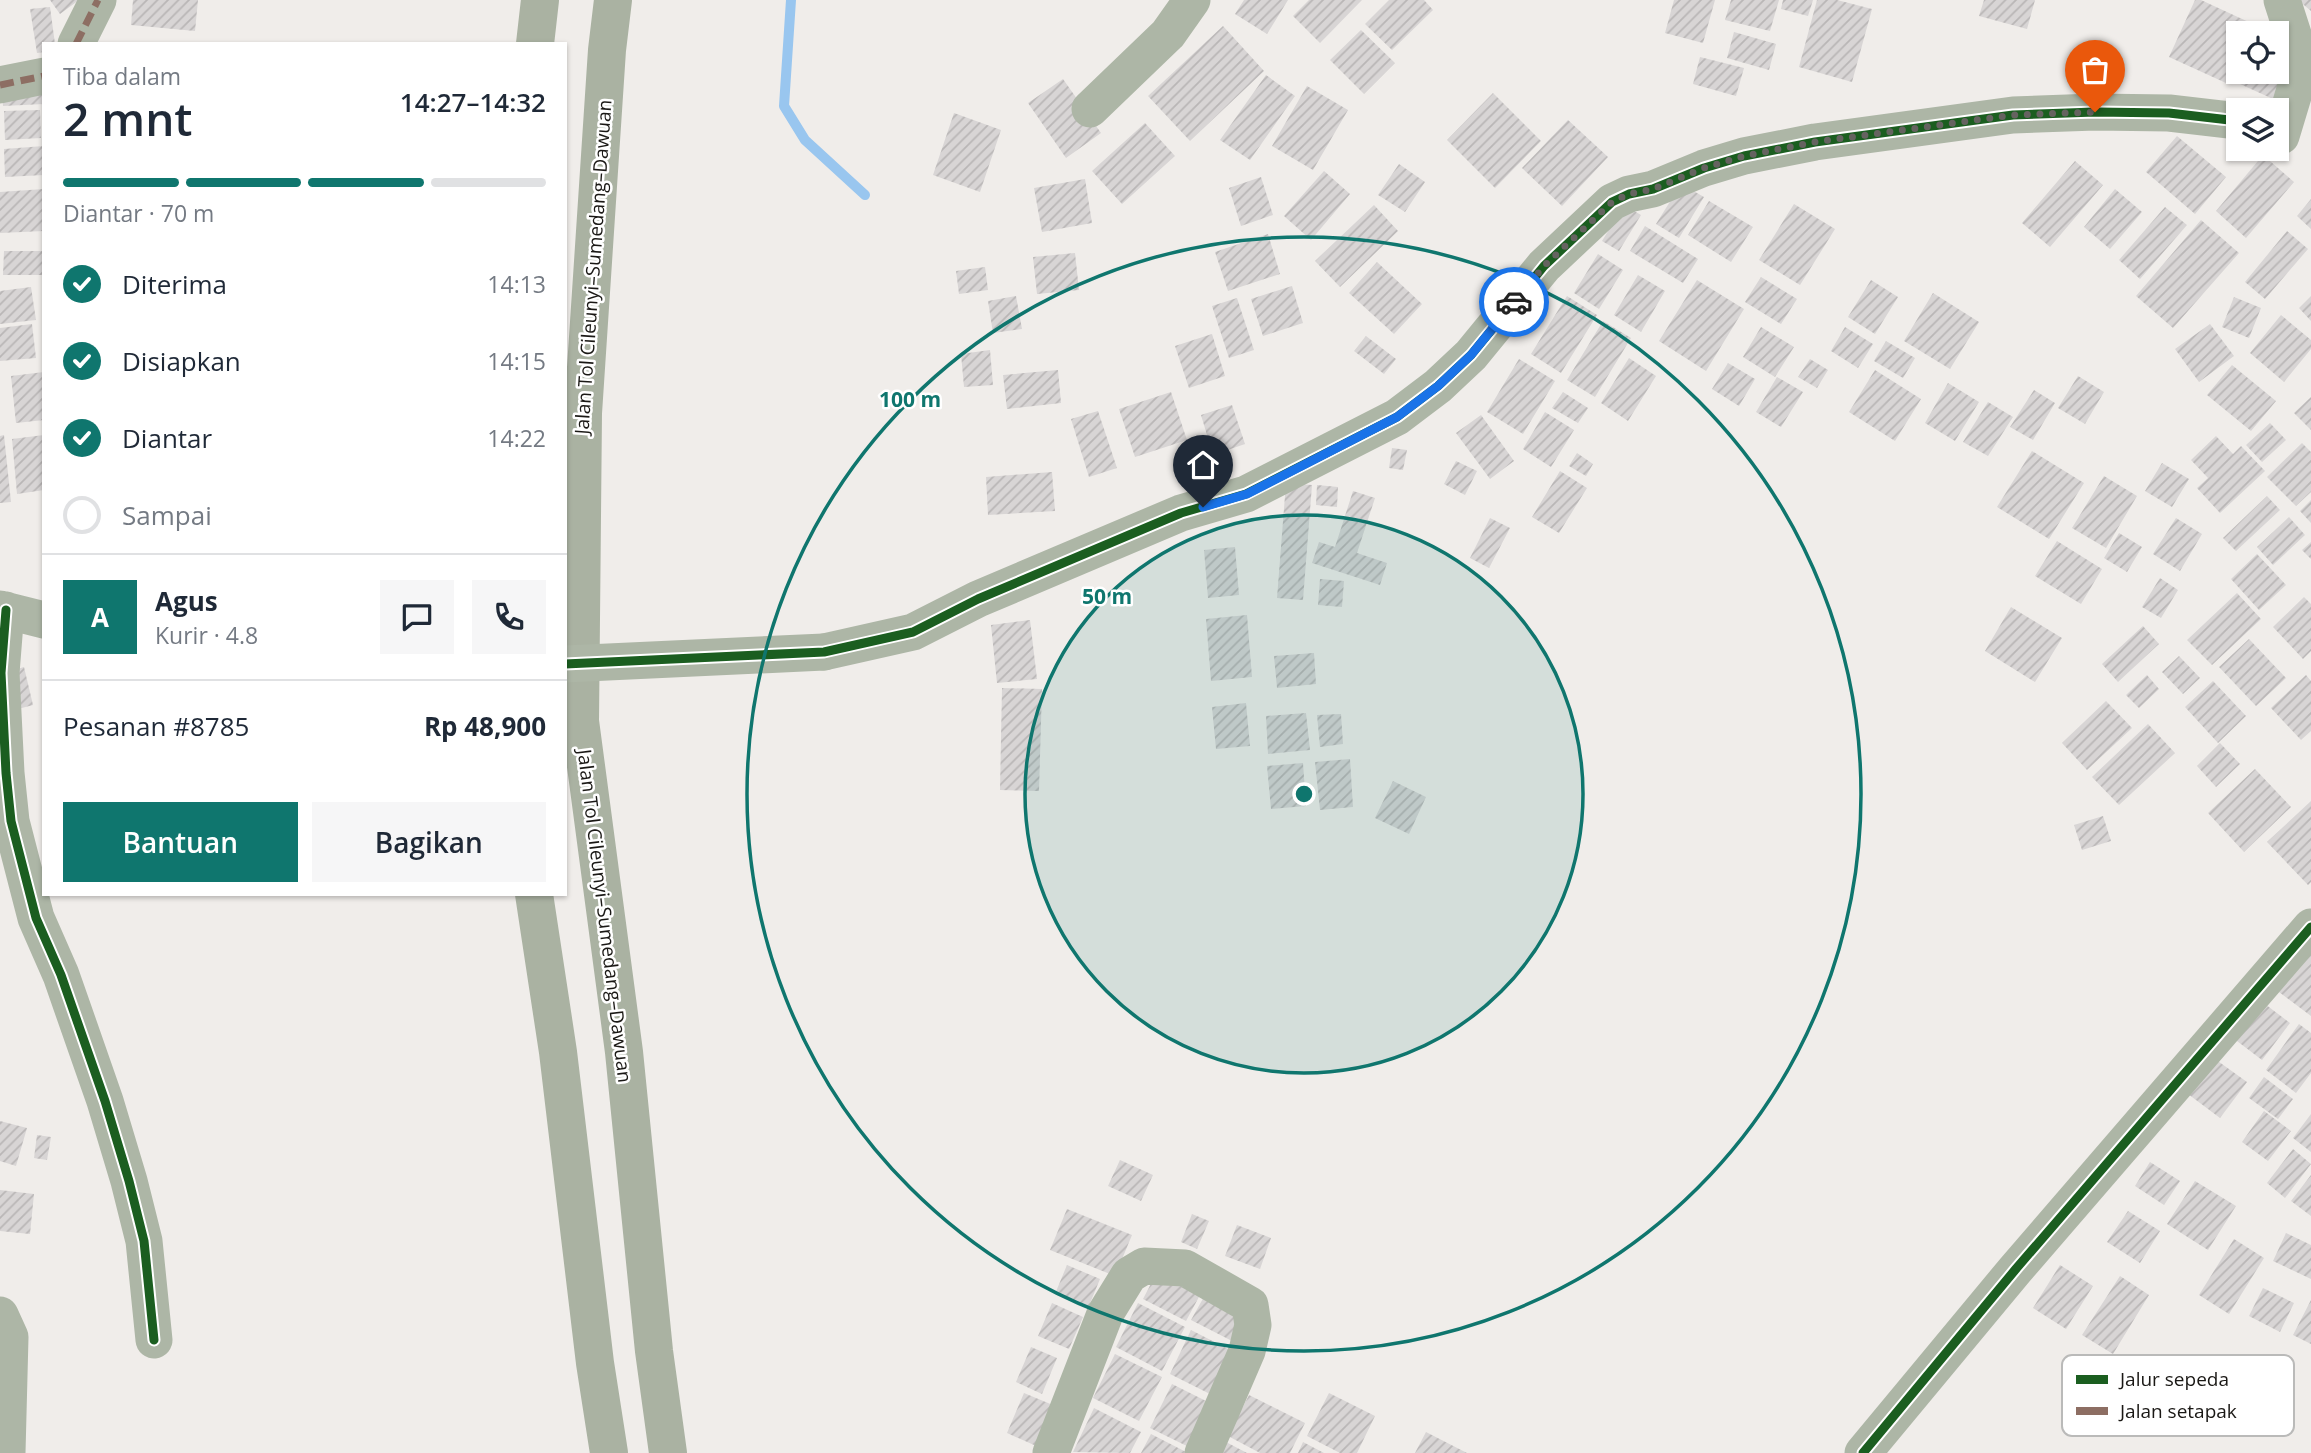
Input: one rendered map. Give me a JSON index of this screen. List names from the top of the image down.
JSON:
{
  "streets": {
    "highway": ["Jalan Tol Cileunyi–Sumedang–Dawuan"]
  },
  "legend": ["Jalur sepeda", "Jalan setapak"],
  "page": {
    "heading": ["2 mnt", "Tiba dalam", "14:27–14:32"],
    "panel": [
      "Agus",
      "Kurir · 4.8",
      "Pesanan #8785",
      "Rp 48,900"
    ],
    "bar": "Diantar · 70 m",
    "list": [
      ["Diterima", "14:13"],
      ["Disiapkan", "14:15"],
      ["Diantar", "14:22"],
      "Sampai"
    ],
    "round": "A",
    "buttons": ["Bantuan", "Bagikan"]
  },
  "rings": ["100 m", "50 m"]
}
